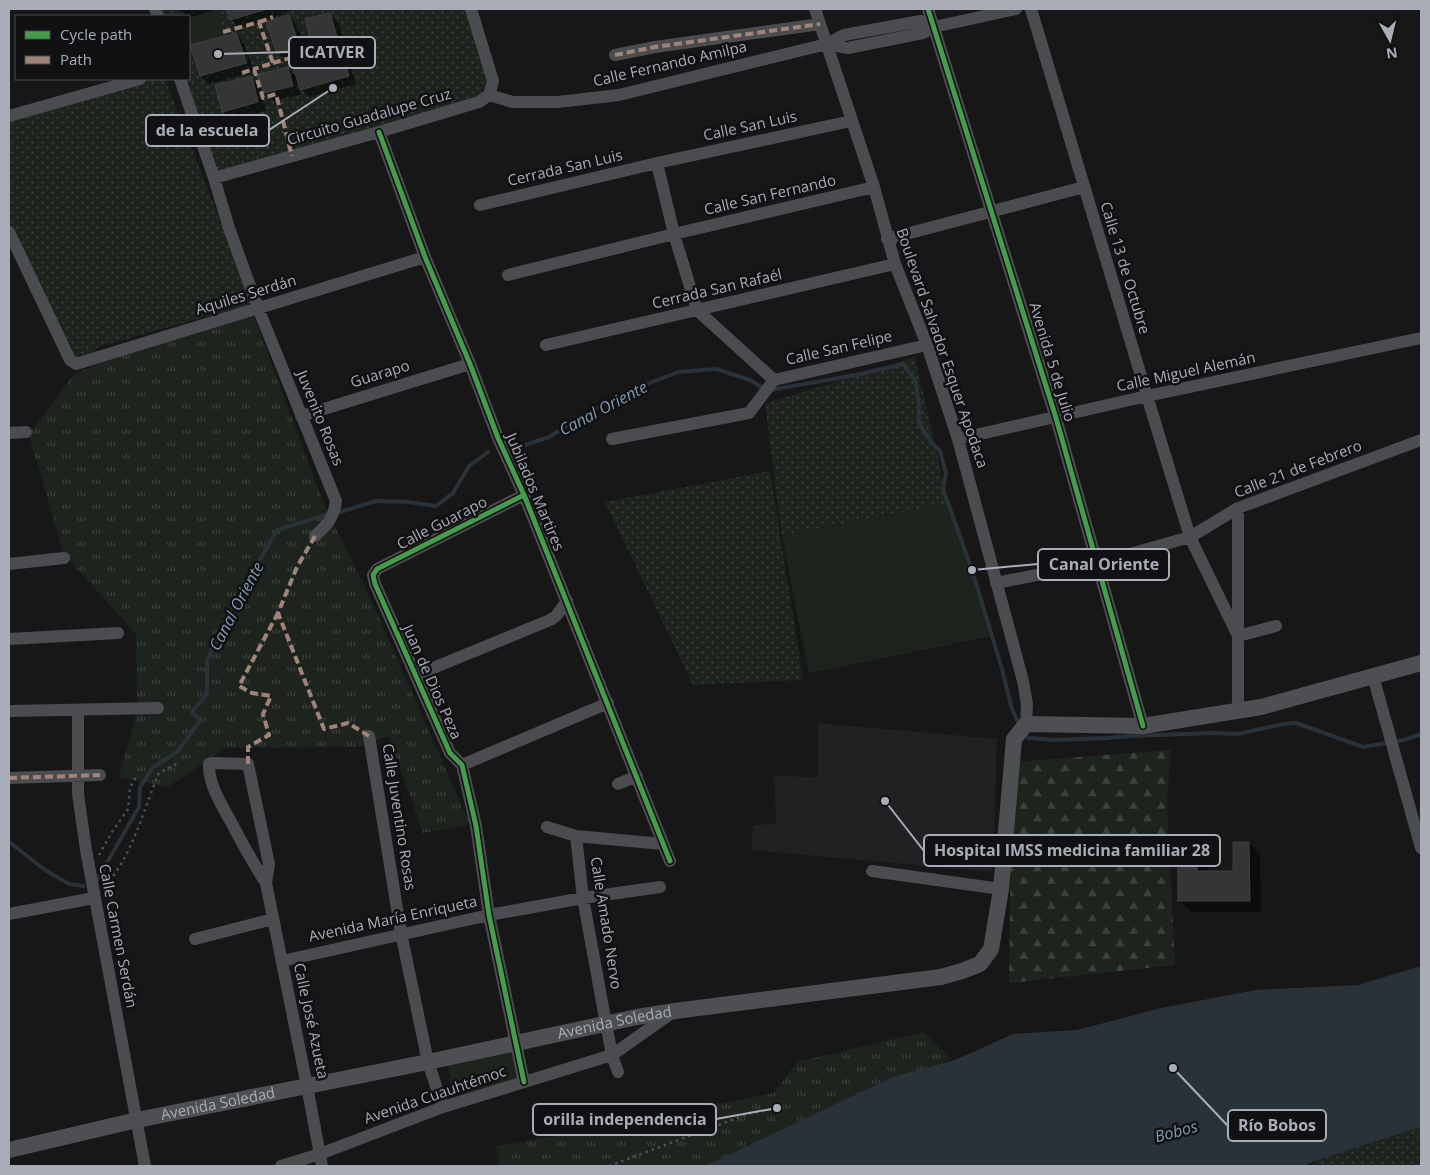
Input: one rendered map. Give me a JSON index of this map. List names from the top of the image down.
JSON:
{
  "streets": {
    "main road": ["Avenida Soledad"],
    "street": [
      "Calle Fernando Amilpa",
      "Circuito Guadalupe Cruz",
      "Calle San Luis",
      "Cerrada San Luis",
      "Calle San Fernando",
      "Calle 13 de Octubre",
      "Cerrada San Rafaél",
      "Aquiles Serdán",
      "Calle San Felipe",
      "Boulevard Salvador Esquer Apodaca",
      "Avenida 5 de Julio",
      "Calle Miguel Alemán",
      "Guarapo",
      "Juvenito Rosas",
      "Calle 21 de Febrero",
      "Jubilados Martires",
      "Calle Guarapo",
      "Juan de Dios Peza",
      "Calle Juventino Rosas",
      "Avenida María Enriqueta",
      "Calle Amado Nervo",
      "Calle Carmen Serdán",
      "Calle José Azueta",
      "Avenida Cuauhtémoc"
    ]
  },
  "crossings": [
    ["Calle Fernando Amilpa", "Circuito Guadalupe Cruz"],
    ["Calle Fernando Amilpa", "Boulevard Salvador Esquer Apodaca"],
    ["Circuito Guadalupe Cruz", "Juvenito Rosas"],
    ["Circuito Guadalupe Cruz", "Jubilados Martires"],
    ["Calle San Luis", "Cerrada San Luis"],
    ["Calle San Luis", "Boulevard Salvador Esquer Apodaca"],
    ["Calle San Fernando", "Boulevard Salvador Esquer Apodaca"],
    ["Calle 13 de Octubre", "Calle Miguel Alemán"],
    ["Calle 13 de Octubre", "Calle 21 de Febrero"],
    ["Cerrada San Rafaél", "Calle San Felipe"],
    ["Cerrada San Rafaél", "Boulevard Salvador Esquer Apodaca"],
    ["Aquiles Serdán", "Juvenito Rosas"],
    ["Aquiles Serdán", "Jubilados Martires"],
    ["Calle San Felipe", "Boulevard Salvador Esquer Apodaca"],
    ["Boulevard Salvador Esquer Apodaca", "Calle Miguel Alemán"],
    ["Boulevard Salvador Esquer Apodaca", "Calle 21 de Febrero"],
    ["Boulevard Salvador Esquer Apodaca", "Avenida Soledad"],
    ["Avenida 5 de Julio", "Calle Miguel Alemán"],
    ["Avenida 5 de Julio", "Calle 21 de Febrero"],
    ["Guarapo", "Juvenito Rosas"],
    ["Guarapo", "Jubilados Martires"],
    ["Jubilados Martires", "Calle Guarapo"],
    ["Calle Guarapo", "Juan de Dios Peza"],
    ["Juan de Dios Peza", "Avenida María Enriqueta"],
    ["Juan de Dios Peza", "Avenida Soledad"],
    ["Juan de Dios Peza", "Avenida Cuauhtémoc"],
    ["Calle Juventino Rosas", "Avenida María Enriqueta"],
    ["Calle Juventino Rosas", "Avenida Soledad"],
    ["Calle Juventino Rosas", "Avenida Cuauhtémoc"],
    ["Avenida María Enriqueta", "Calle Amado Nervo"],
    ["Avenida María Enriqueta", "Calle José Azueta"],
    ["Calle Amado Nervo", "Avenida Soledad"],
    ["Calle Amado Nervo", "Avenida Cuauhtémoc"],
    ["Calle Carmen Serdán", "Avenida Soledad"],
    ["Calle José Azueta", "Avenida Soledad"],
    ["Calle José Azueta", "Avenida Cuauhtémoc"],
    ["Avenida Soledad", "Avenida Cuauhtémoc"]
  ],
  "water": ["Canal Oriente", "Bobos"],
  "places": [
    "ICATVER",
    "de la escuela",
    "Canal Oriente",
    "Hospital IMSS medicina familiar 28",
    "Río Bobos",
    "orilla independencia"
  ],
  "legend": ["Cycle path", "Path"],
  "north": "bottom"
}
